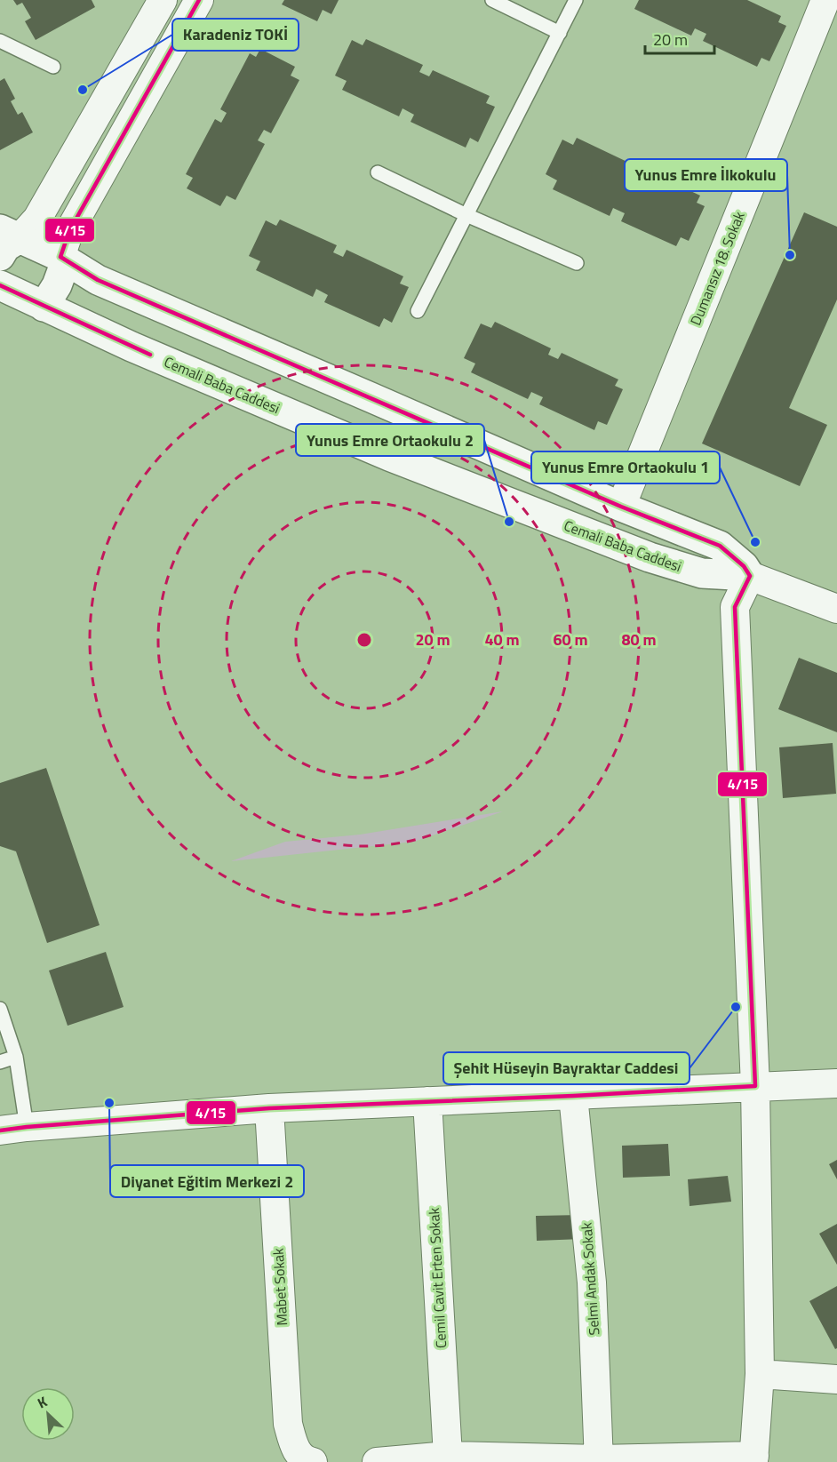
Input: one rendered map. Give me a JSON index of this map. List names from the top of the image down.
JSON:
{
  "streets": {
    "street": [
      "Dumansız 18. Sokak",
      "Cemali Baba Caddesi",
      "Cemil Cavit Erten Sokak",
      "Selmi Andak Sokak",
      "Mabet Sokak"
    ]
  },
  "crossings": [
    ["Dumansız 18. Sokak", "Cemali Baba Caddesi"]
  ],
  "places": [
    "Karadeniz TOKİ",
    "Yunus Emre İlkokulu",
    "Yunus Emre Ortaokulu 2",
    "Yunus Emre Ortaokulu 1",
    "Şehit Hüseyin Bayraktar Caddesi",
    "Diyanet Eğitim Merkezi 2"
  ],
  "lines": ["transit line 4/15"],
  "scale_bar": "20 m",
  "north": "top left",
  "rings": [
    "20 m",
    "40 m",
    "60 m",
    "80 m"
  ]
}
